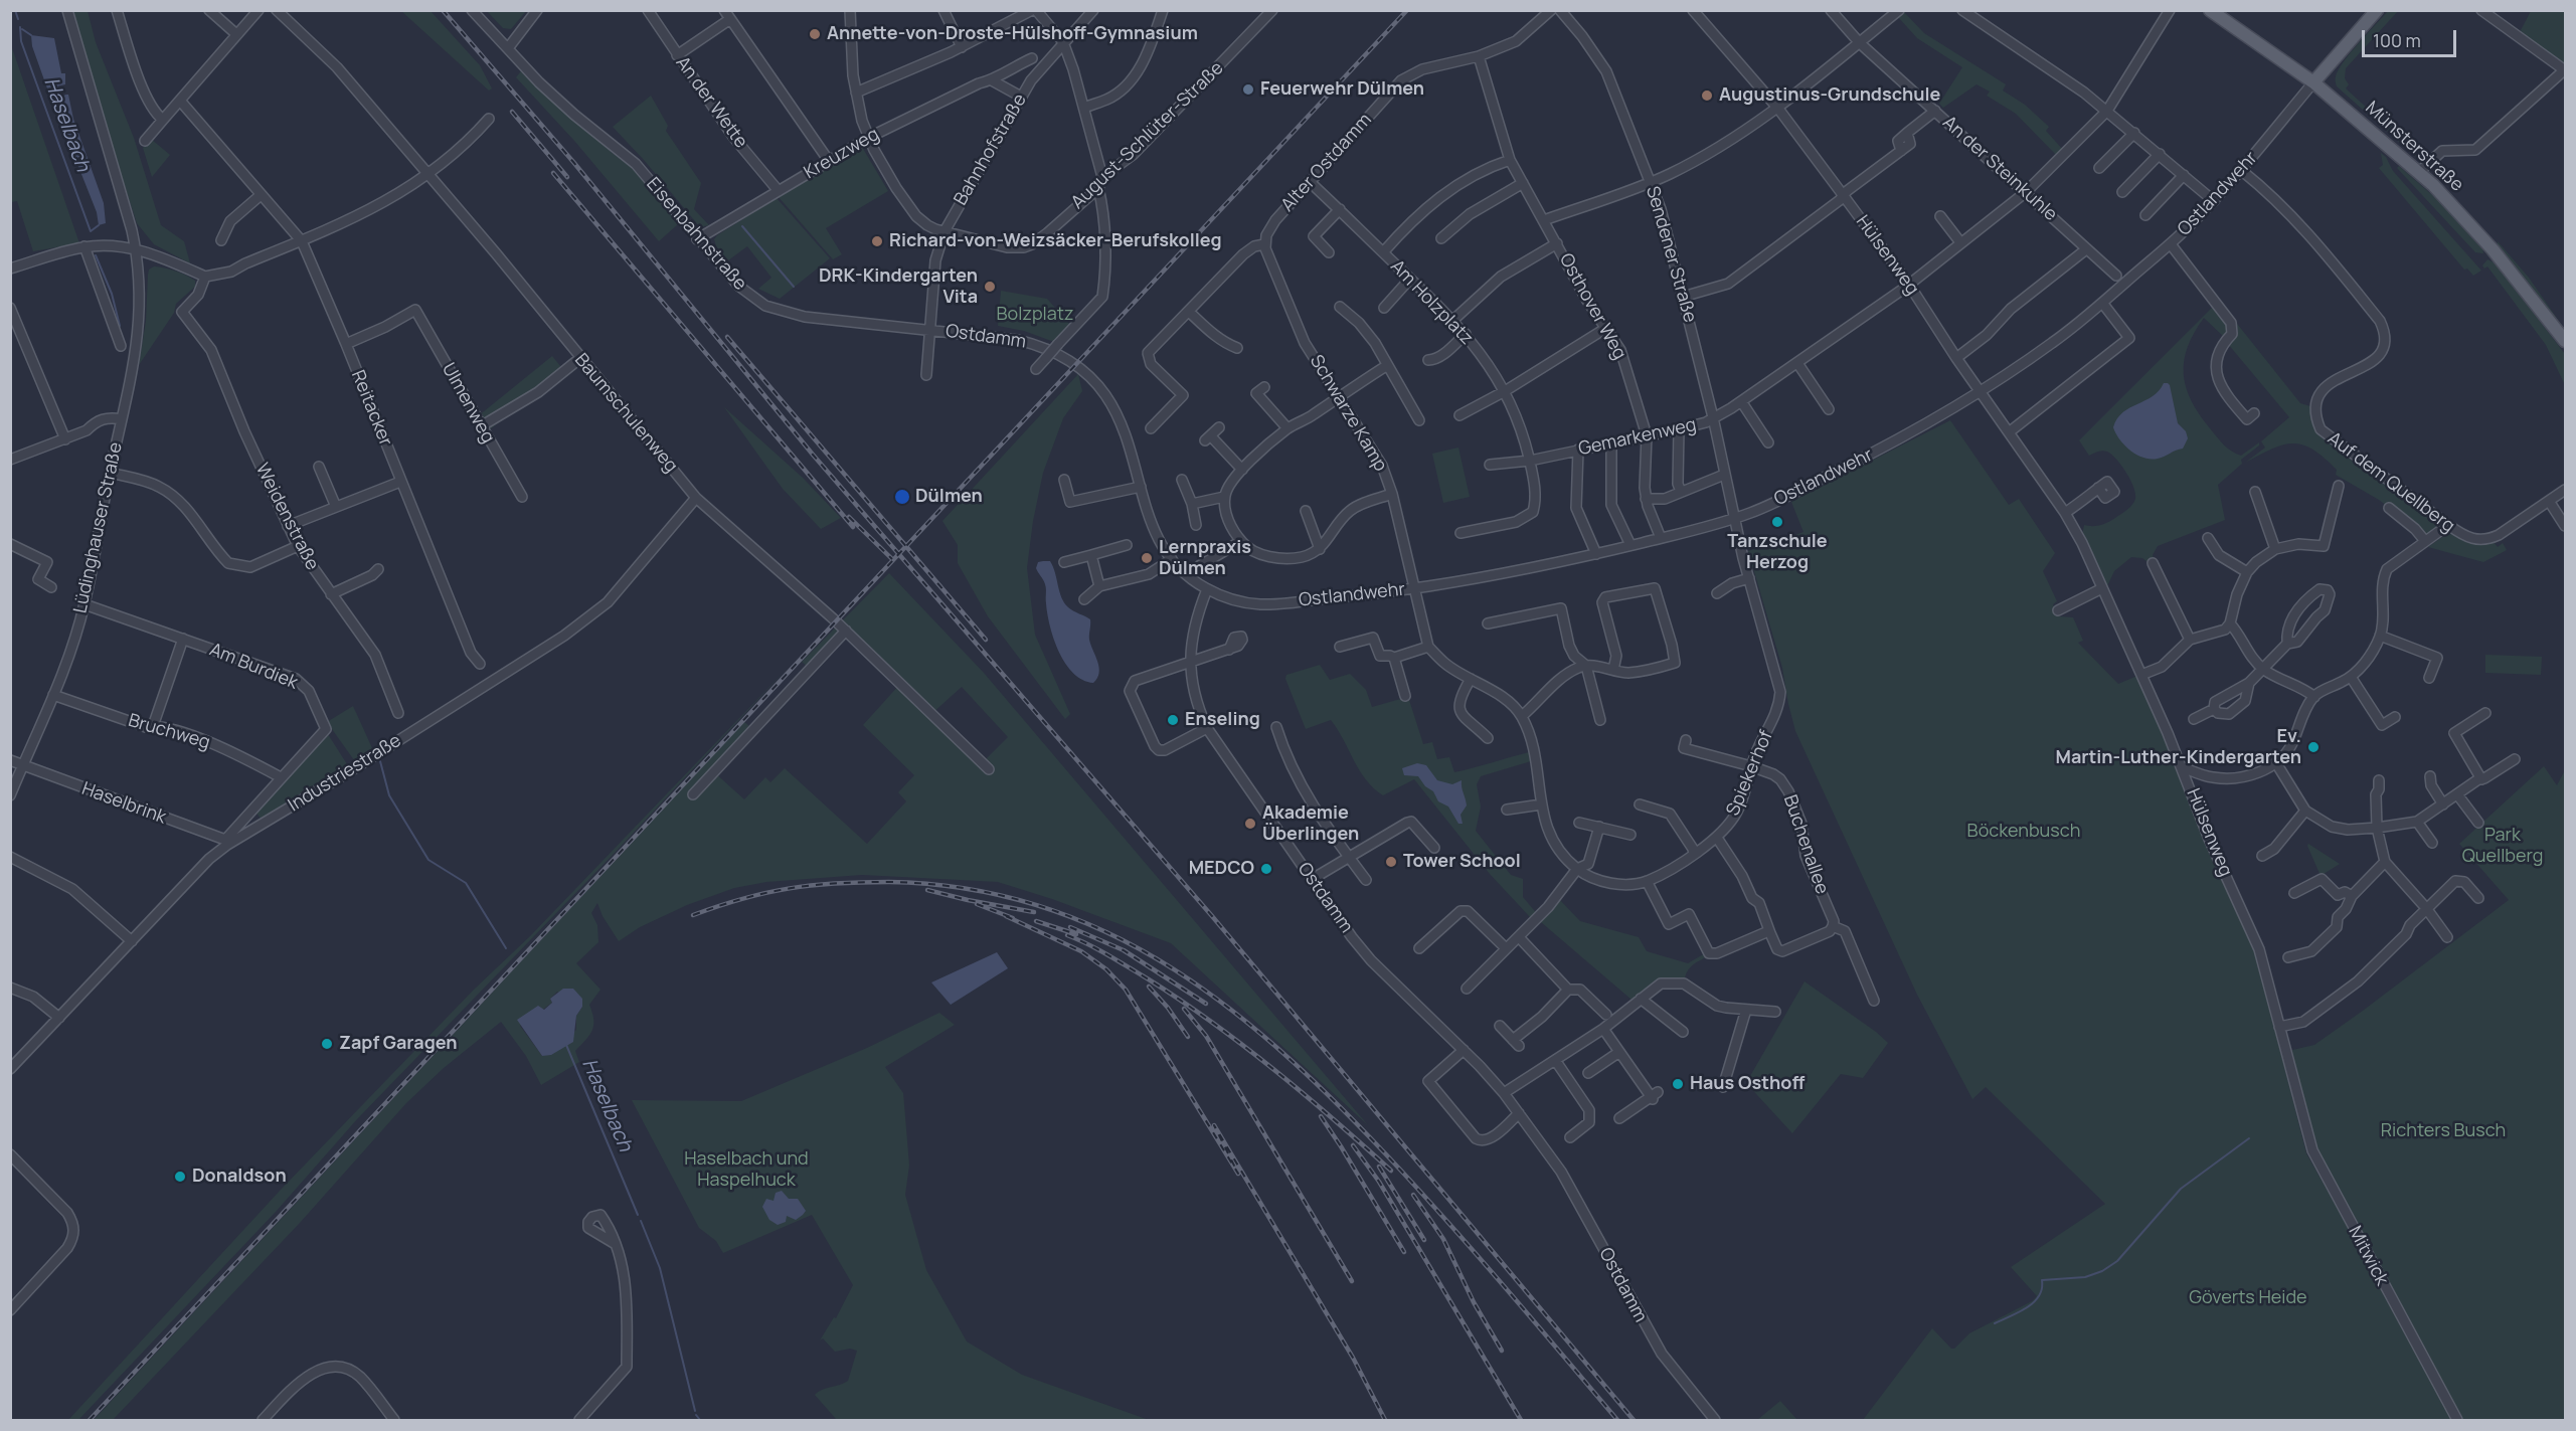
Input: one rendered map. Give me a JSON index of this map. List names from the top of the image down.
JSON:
{
  "streets": {
    "main road": ["Münsterstraße"],
    "street": [
      "An der Wette",
      "August-Schlüter-Straße",
      "Bahnhofstraße",
      "Kreuzweg",
      "Alter Ostdamm",
      "An der Steinkuhle",
      "Ostlandwehr",
      "Eisenbahnstraße",
      "Sendener Straße",
      "Hülsenweg",
      "Am Holzplatz",
      "Osthover Weg",
      "Ostdamm",
      "Ulmenweg",
      "Reitacker",
      "Baumschulenweg",
      "Schwarze Kamp",
      "Gemarkenweg",
      "Auf dem Quellberg",
      "Weidenstraße",
      "Lüdinghauser Straße",
      "Am Burdiek",
      "Bruchweg",
      "Industriestraße",
      "Spiekerhof",
      "Haselbrink",
      "Buchenallee",
      "Mitwick"
    ]
  },
  "crossings": [
    ["An der Wette", "Kreuzweg"],
    ["August-Schlüter-Straße", "Bahnhofstraße"],
    ["Münsterstraße", "Ostlandwehr"],
    ["Bahnhofstraße", "Eisenbahnstraße"],
    ["Bahnhofstraße", "Ostdamm"],
    ["Kreuzweg", "Eisenbahnstraße"],
    ["Alter Ostdamm", "Am Holzplatz"],
    ["Alter Ostdamm", "Osthover Weg"],
    ["Alter Ostdamm", "Schwarze Kamp"],
    ["An der Steinkuhle", "Gemarkenweg"],
    ["Ostlandwehr", "Sendener Straße"],
    ["Ostlandwehr", "Hülsenweg"],
    ["Ostlandwehr", "Ostdamm"],
    ["Ostlandwehr", "Schwarze Kamp"],
    ["Ostlandwehr", "Auf dem Quellberg"],
    ["Ostlandwehr", "Spiekerhof"],
    ["Eisenbahnstraße", "Ostdamm"],
    ["Sendener Straße", "Gemarkenweg"],
    ["Sendener Straße", "Spiekerhof"],
    ["Hülsenweg", "Gemarkenweg"],
    ["Hülsenweg", "Mitwick"],
    ["Am Holzplatz", "Gemarkenweg"],
    ["Osthover Weg", "Gemarkenweg"],
    ["Ulmenweg", "Reitacker"],
    ["Baumschulenweg", "Industriestraße"],
    ["Lüdinghauser Straße", "Am Burdiek"],
    ["Lüdinghauser Straße", "Bruchweg"],
    ["Lüdinghauser Straße", "Haselbrink"],
    ["Am Burdiek", "Bruchweg"],
    ["Am Burdiek", "Haselbrink"],
    ["Spiekerhof", "Buchenallee"]
  ],
  "water": ["Haselbach"],
  "parks": [
    "Bolzplatz",
    "Böckenbusch",
    "Park Quellberg",
    "Richters Busch",
    "Haselbach und Haspelhuck",
    "Göverts Heide"
  ],
  "places": [
    "Annette-von-Droste-Hülshoff-Gymnasium",
    "Feuerwehr Dülmen",
    "Augustinus-Grundschule",
    "Richard-von-Weizsäcker-Berufskolleg",
    "DRK-Kindergarten Vita",
    "Dülmen",
    "Tanzschule Herzog",
    "Lernpraxis Dülmen",
    "Enseling",
    "Ev. Martin-Luther-Kindergarten",
    "Akademie Überlingen",
    "Tower School",
    "MEDCO",
    "Zapf Garagen",
    "Haus Osthoff",
    "Donaldson"
  ],
  "scale_bar": "100 m"
}
